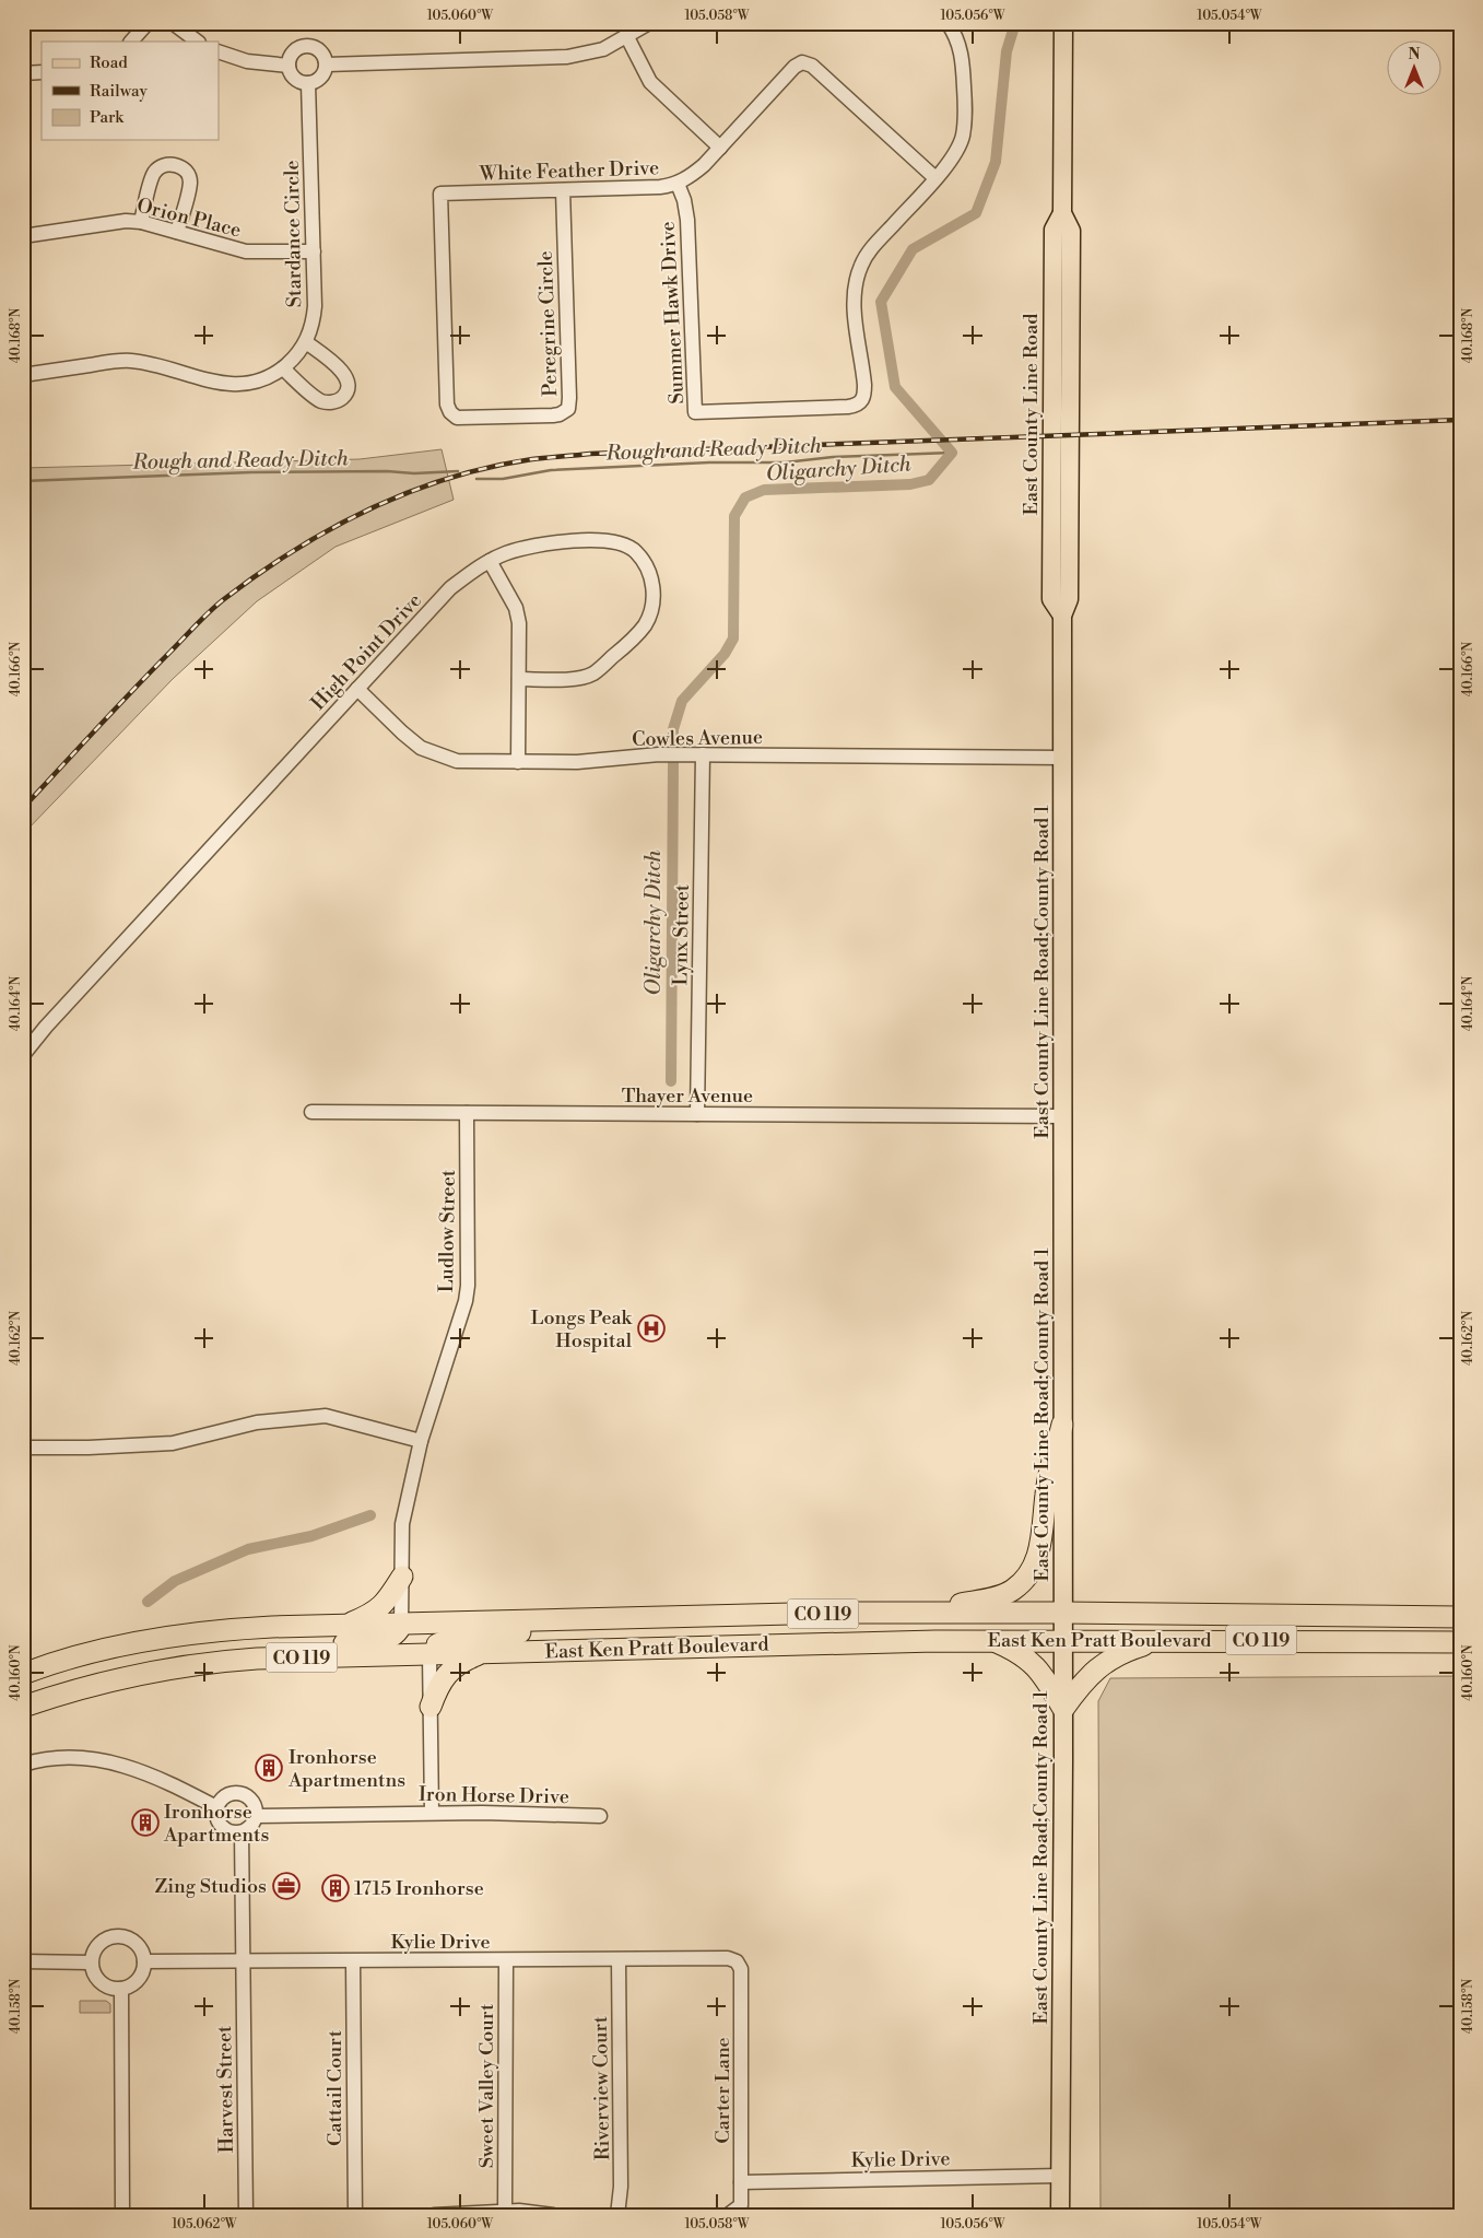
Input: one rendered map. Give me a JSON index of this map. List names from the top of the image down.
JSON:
{
  "streets": {
    "highway": ["CO 119", "East Ken Pratt Boulevard"],
    "main road": ["East County Line Road;County Road 1"],
    "street": [
      "White Feather Drive",
      "Orion Place",
      "Stardance Circle",
      "Summer Hawk Drive",
      "Peregrine Circle",
      "High Point Drive",
      "Cowles Avenue",
      "Lynx Street",
      "Thayer Avenue",
      "Ludlow Street",
      "Iron Horse Drive",
      "Kylie Drive",
      "Sweet Valley Court",
      "Cattail Court",
      "Riverview Court",
      "Harvest Street",
      "Carter Lane"
    ]
  },
  "crossings": [
    ["White Feather Drive", "Summer Hawk Drive"],
    ["White Feather Drive", "Peregrine Circle"],
    ["Orion Place", "Stardance Circle"],
    ["High Point Drive", "Cowles Avenue"],
    ["Cowles Avenue", "Lynx Street"],
    ["Cowles Avenue", "East County Line Road;County Road 1"],
    ["Lynx Street", "Thayer Avenue"],
    ["East County Line Road;County Road 1", "Thayer Avenue"],
    ["East County Line Road;County Road 1", "East Ken Pratt Boulevard"],
    ["East County Line Road;County Road 1", "Kylie Drive"],
    ["Thayer Avenue", "Ludlow Street"],
    ["Ludlow Street", "East Ken Pratt Boulevard"],
    ["Iron Horse Drive", "Harvest Street"],
    ["Kylie Drive", "Sweet Valley Court"],
    ["Kylie Drive", "Cattail Court"],
    ["Kylie Drive", "Riverview Court"],
    ["Kylie Drive", "Harvest Street"],
    ["Kylie Drive", "Carter Lane"]
  ],
  "water": ["Rough and Ready Ditch", "Oligarchy Ditch"],
  "places": {
    "hospital": ["Longs Peak Hospital"],
    "building": ["Ironhorse Apartmentns", "Ironhorse Apartments", "1715 Ironhorse"],
    "office": ["Zing Studios"]
  },
  "legend": ["Road", "Railway", "Park"],
  "north": "top",
  "coordinates": [
    "105.060°W",
    "105.058°W",
    "105.056°W",
    "105.054°W",
    "40.168°N",
    "40.166°N",
    "40.164°N",
    "40.162°N",
    "40.160°N",
    "40.158°N",
    "105.062°W"
  ]
}
